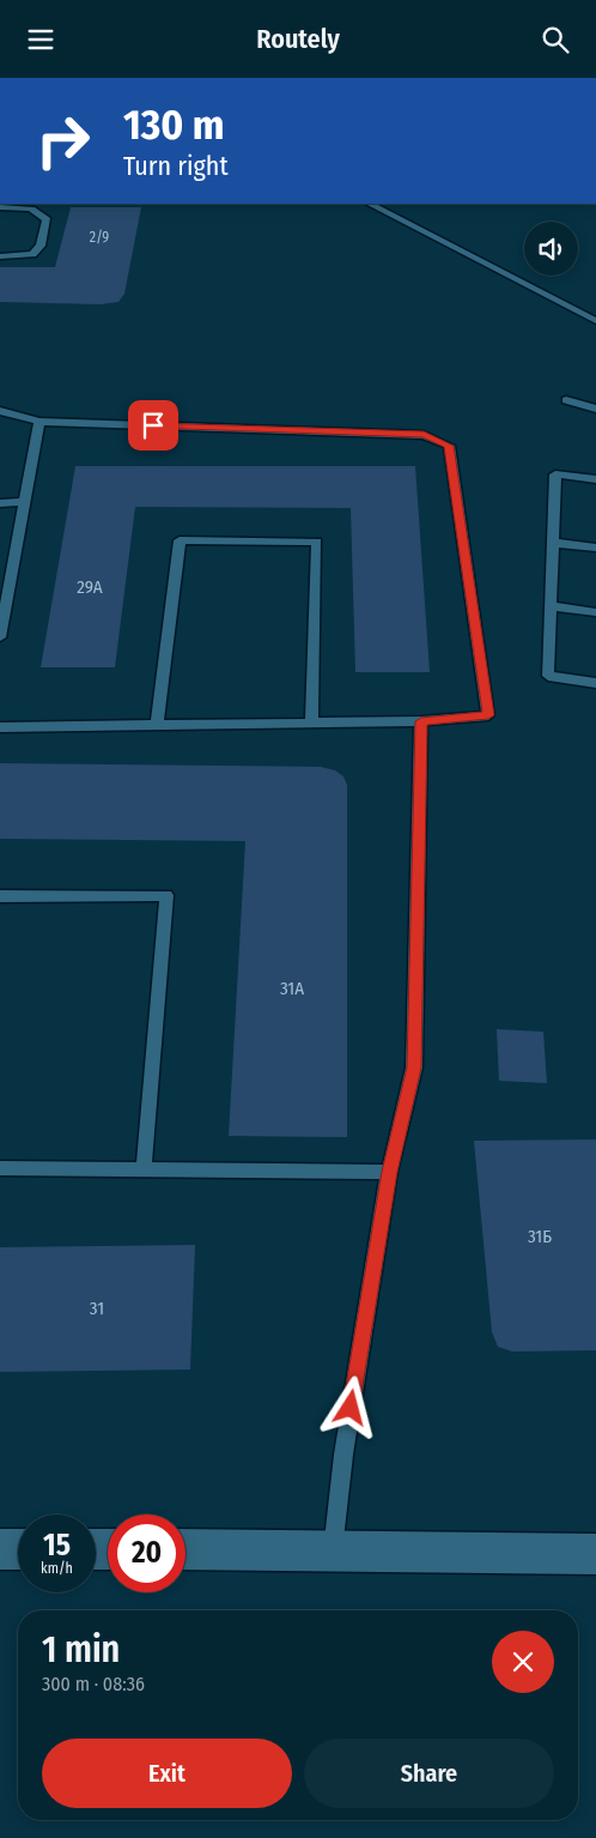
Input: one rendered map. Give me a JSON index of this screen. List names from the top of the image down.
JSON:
{
  "house_numbers": [
    "2/9",
    "29А",
    "31А",
    "31Б",
    "31"
  ],
  "page": {
    "header": "Routely",
    "turn": ["130 m", "Turn right"],
    "speed": "15 km/h",
    "limit": "20",
    "heading": ["1 min", "300 m · 08:36"],
    "buttons": ["Exit", "Share"]
  }
}
